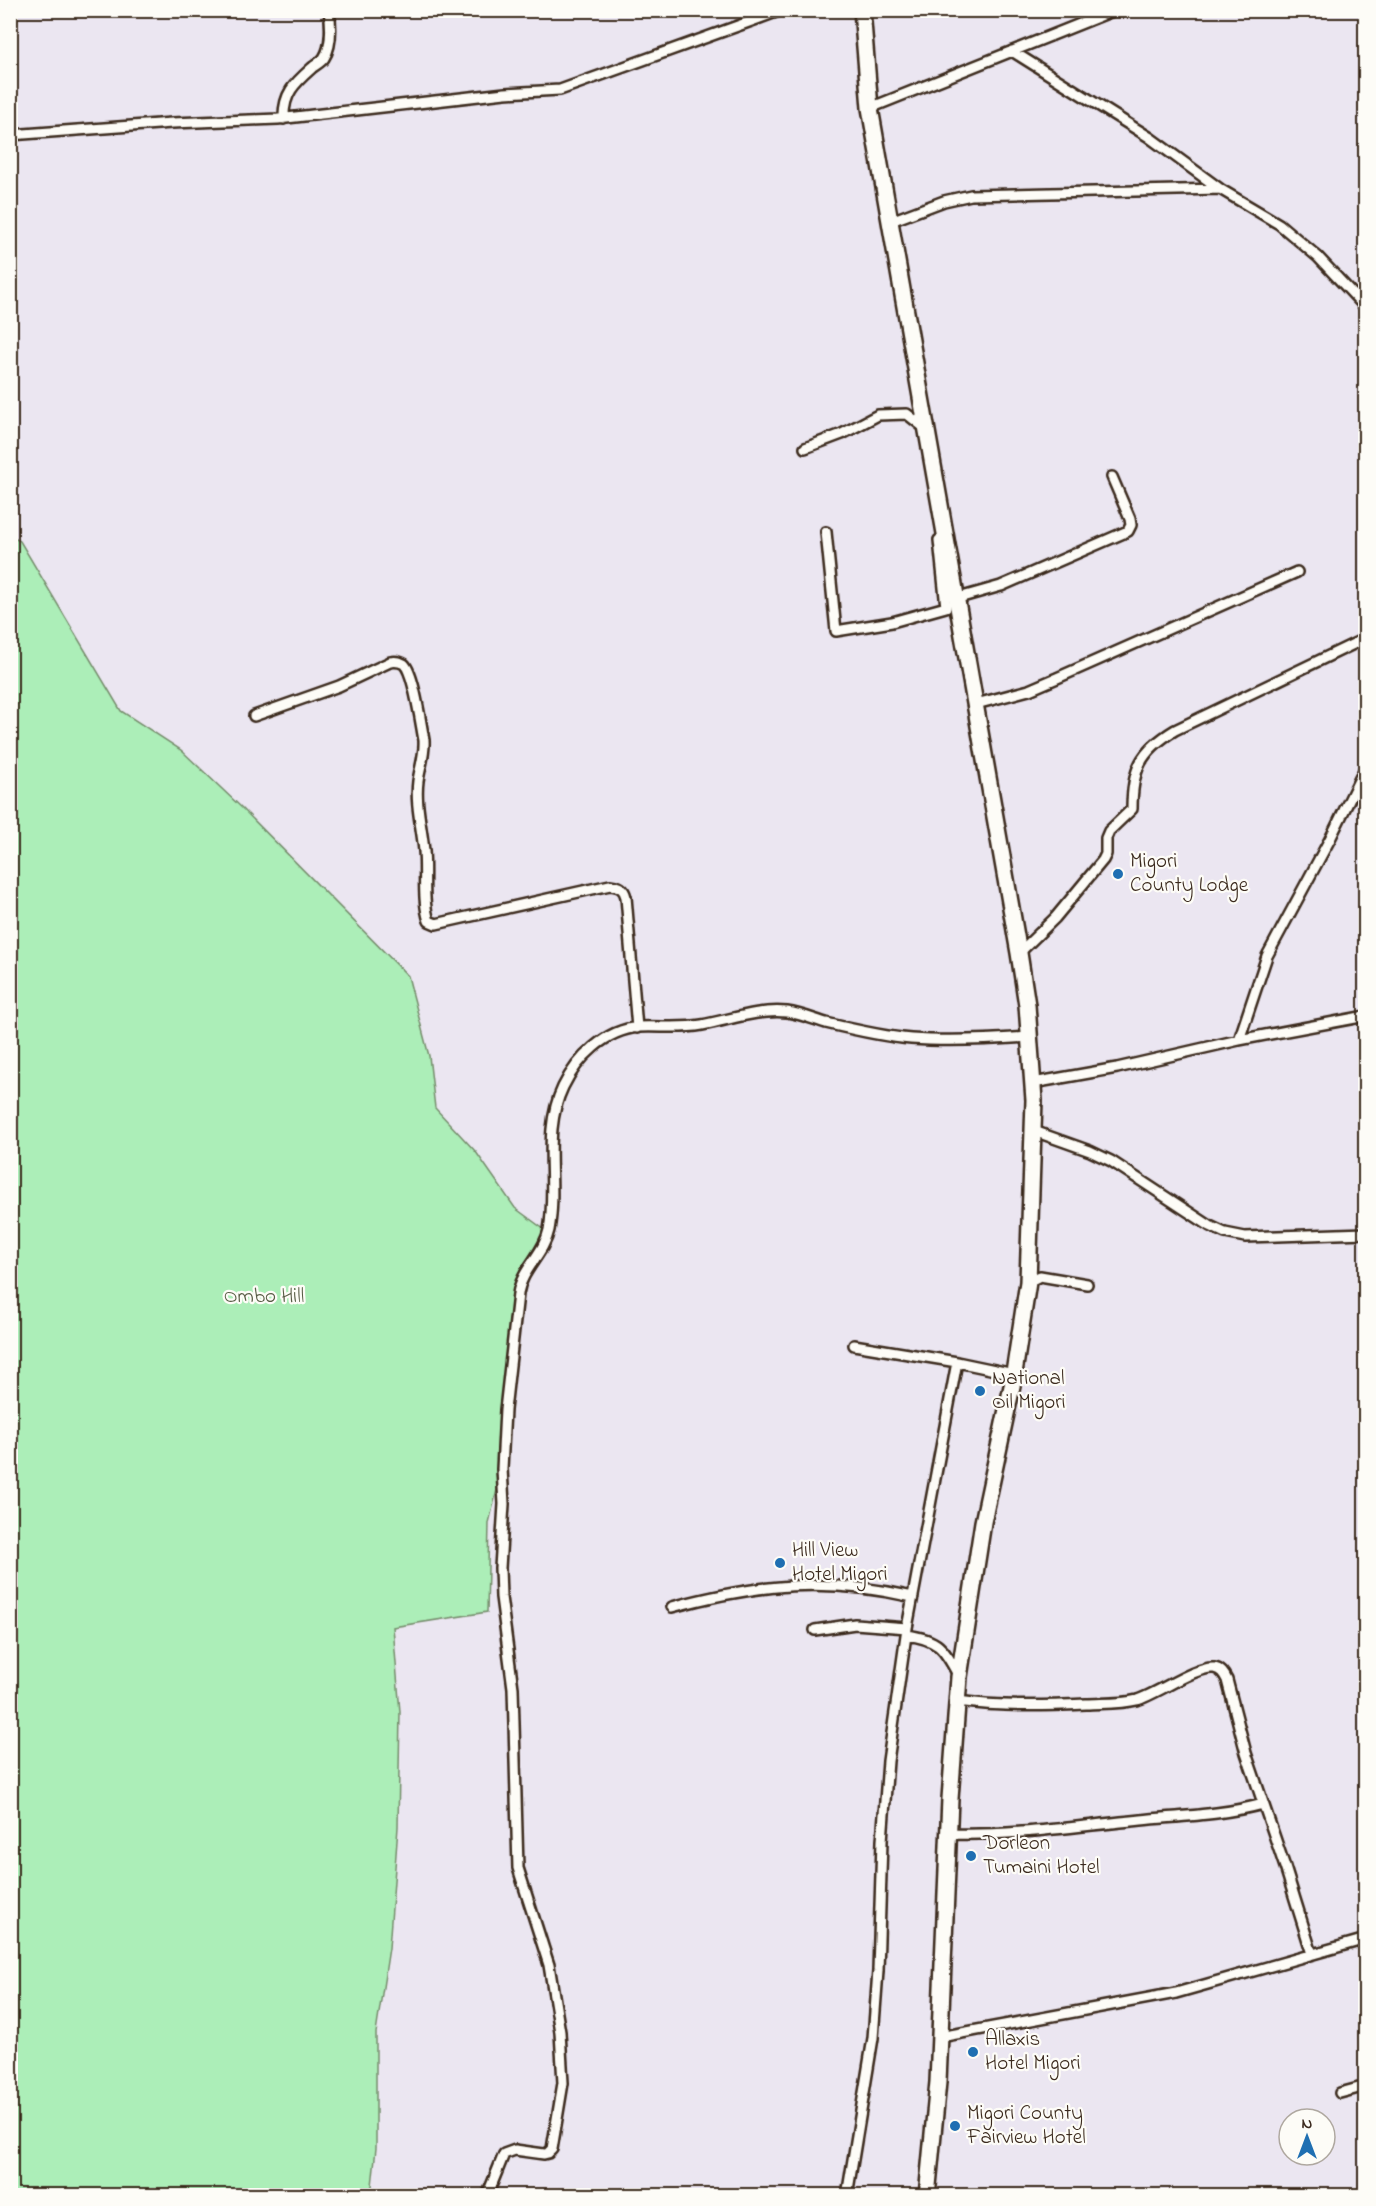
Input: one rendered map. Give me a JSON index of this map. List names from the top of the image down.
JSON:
{
  "parks": ["Ombo Hill"],
  "places": [
    "Migori County Lodge",
    "National Oil Migori",
    "Hill View Hotel Migori",
    "Dorleon Tumaini Hotel",
    "Allaxis Hotel Migori",
    "Migori County Fairview Hotel"
  ],
  "north": "top"
}
